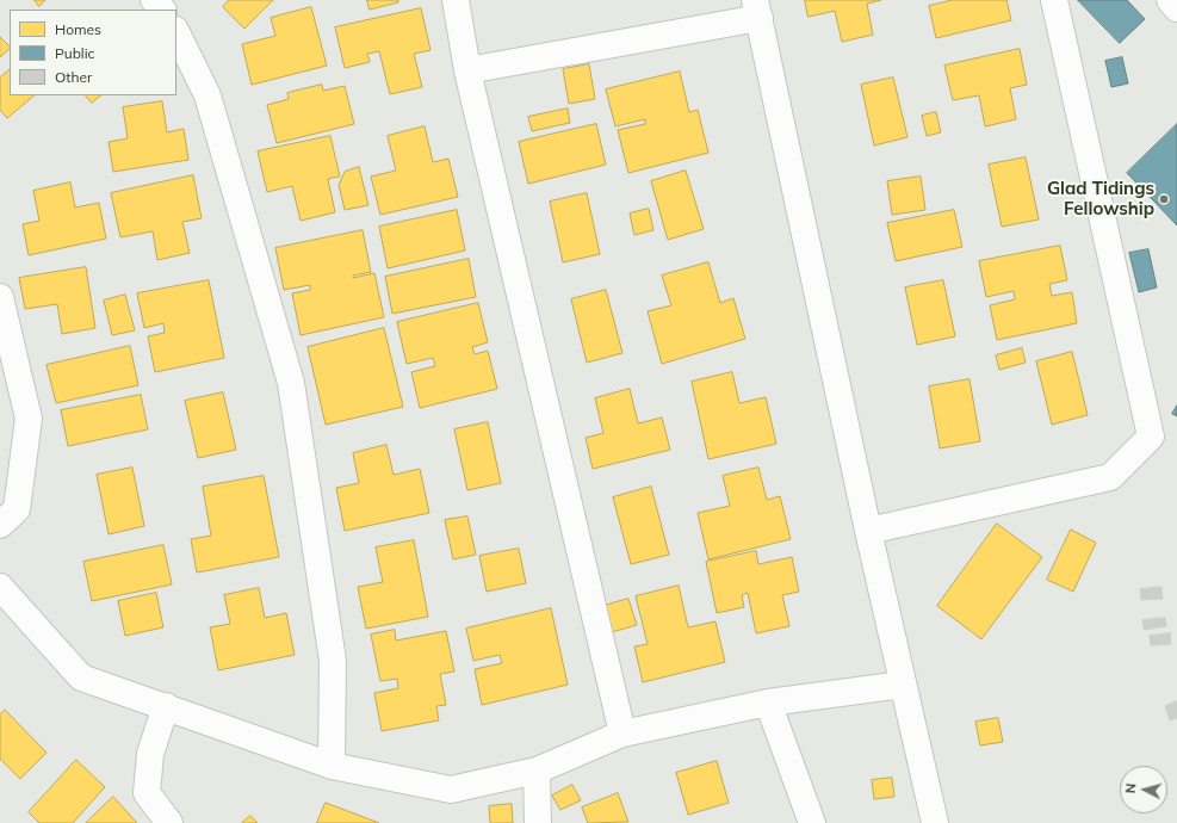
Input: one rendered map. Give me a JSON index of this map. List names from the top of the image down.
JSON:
{
  "places": ["Glad Tidings Fellowship"],
  "legend": ["Homes", "Public", "Other"],
  "north": "left"
}
